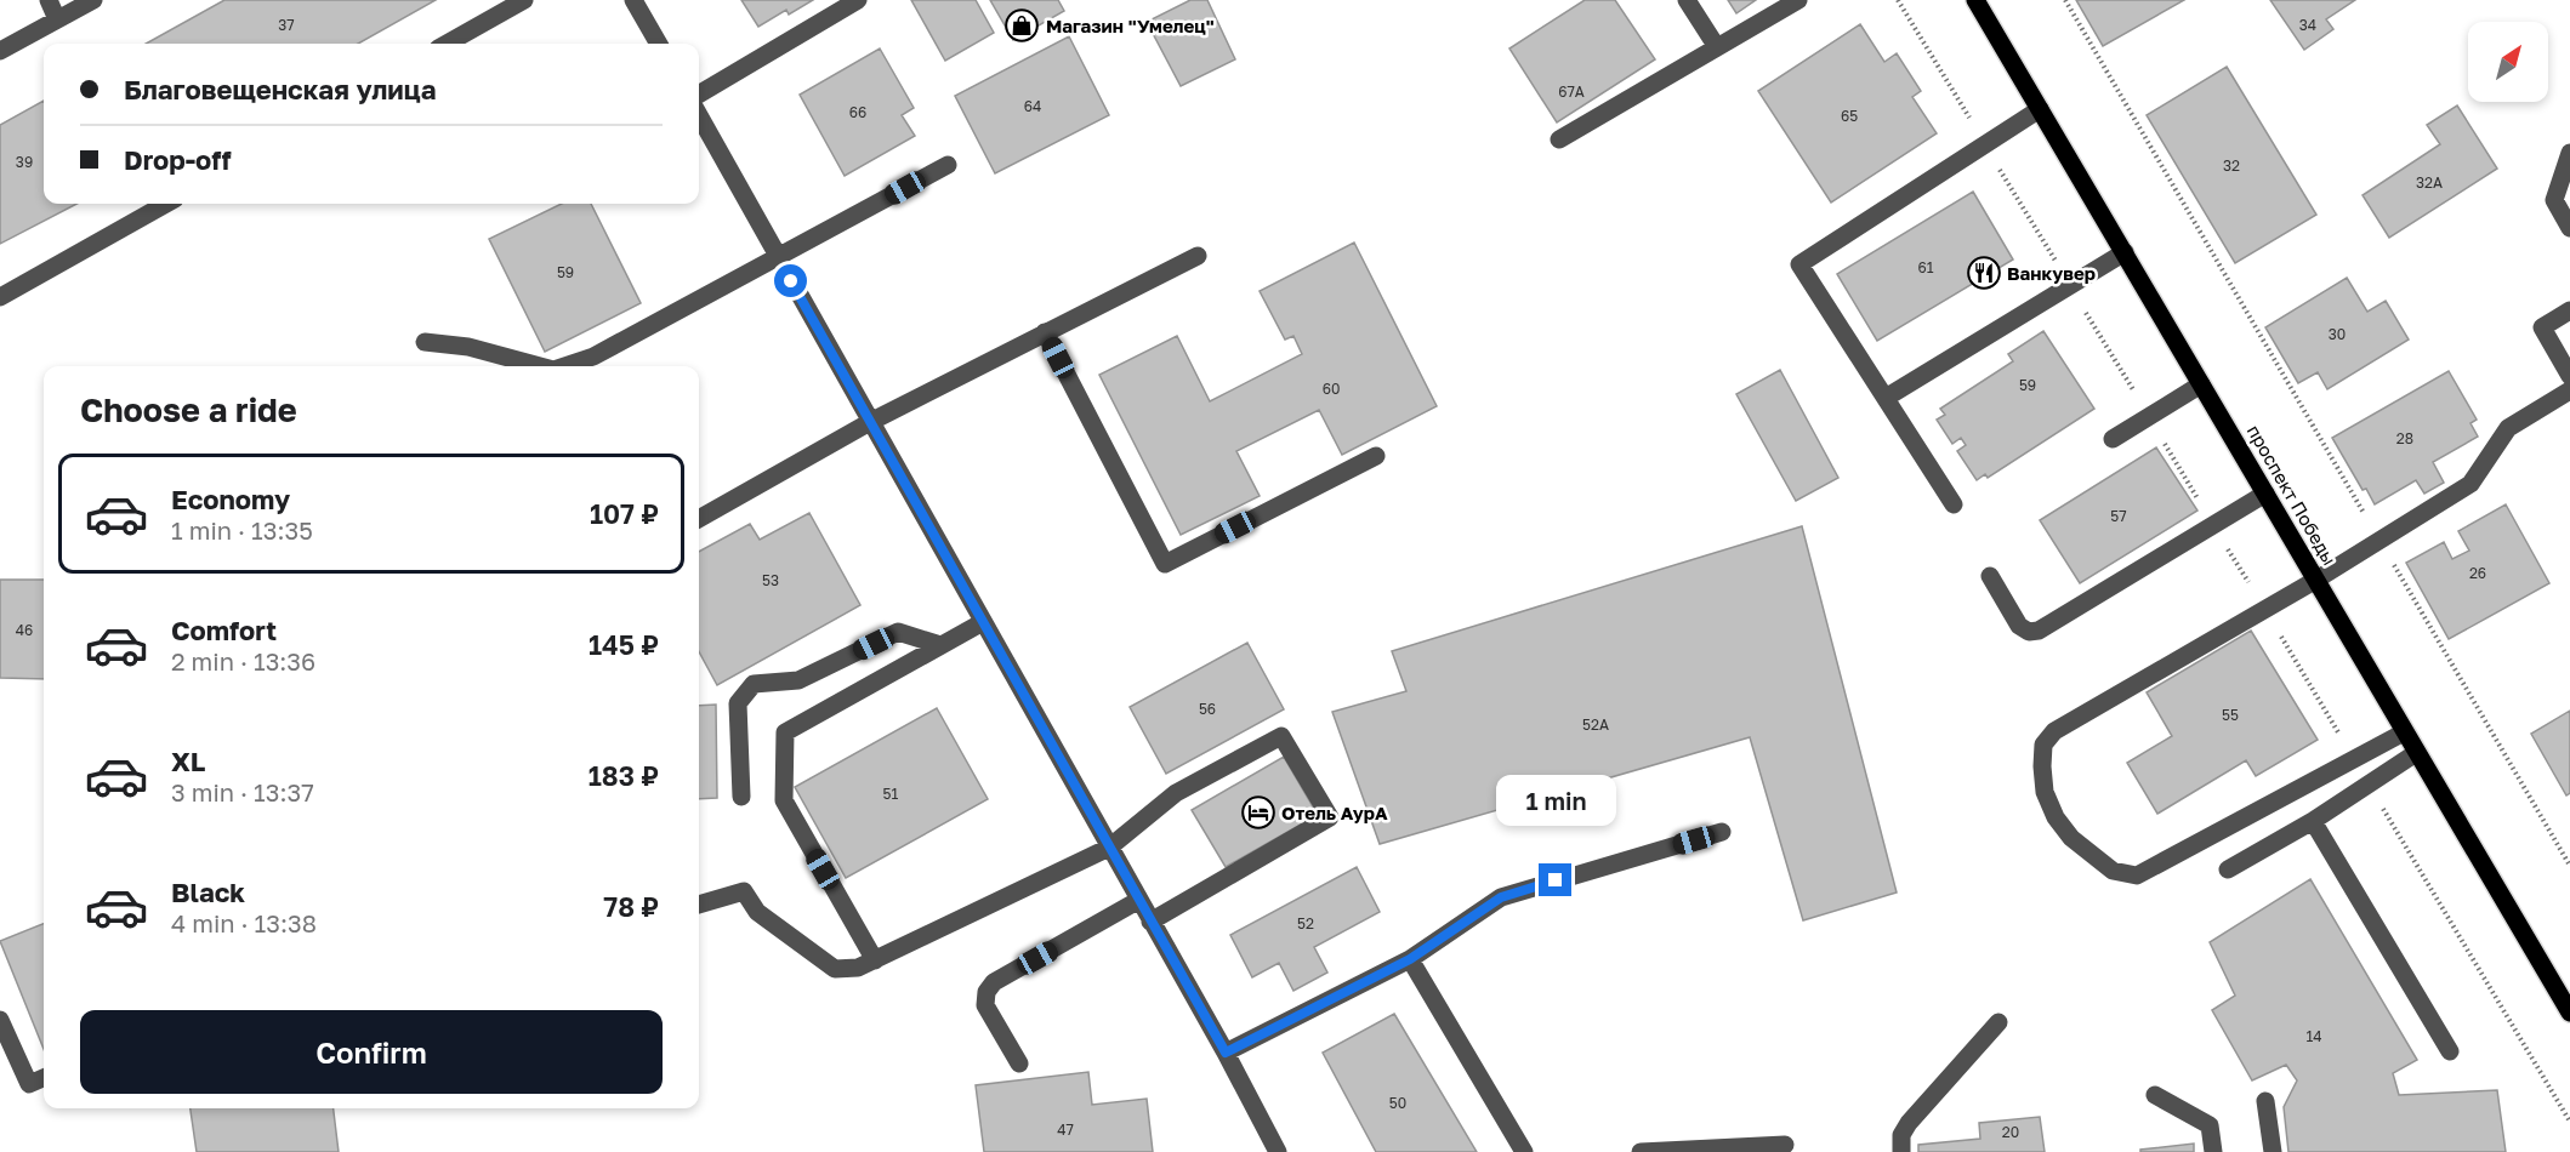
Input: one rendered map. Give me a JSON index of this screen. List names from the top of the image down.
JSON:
{
  "streets": {
    "main road": ["проспект Победы"]
  },
  "places": {
    "shop": ["Магазин \"Умелец\""],
    "restaurant": ["Ванкувер"],
    "hotel": ["Отель АурА"]
  },
  "house_numbers": [
    "37",
    "34",
    "67А",
    "64",
    "66",
    "65",
    "39",
    "32",
    "32А",
    "61",
    "59",
    "30",
    "59",
    "60",
    "28",
    "57",
    "26",
    "53",
    "46",
    "56",
    "55",
    "52А",
    "51",
    "52",
    "14",
    "50",
    "47",
    "20"
  ],
  "north": "top right",
  "page": {
    "banner": ["Благовещенская улица", "Drop-off"],
    "heading": "Choose a ride",
    "list": [
      {
        "name": "Economy",
        "note": "1 min · 13:35",
        "value": "107 ₽"
      },
      {
        "name": "Comfort",
        "note": "2 min · 13:36",
        "value": "145 ₽"
      },
      {
        "name": "XL",
        "note": "3 min · 13:37",
        "value": "183 ₽"
      },
      {
        "name": "Black",
        "note": "4 min · 13:38",
        "value": "78 ₽"
      }
    ],
    "bubble": "1 min",
    "buttons": "Confirm"
  }
}
